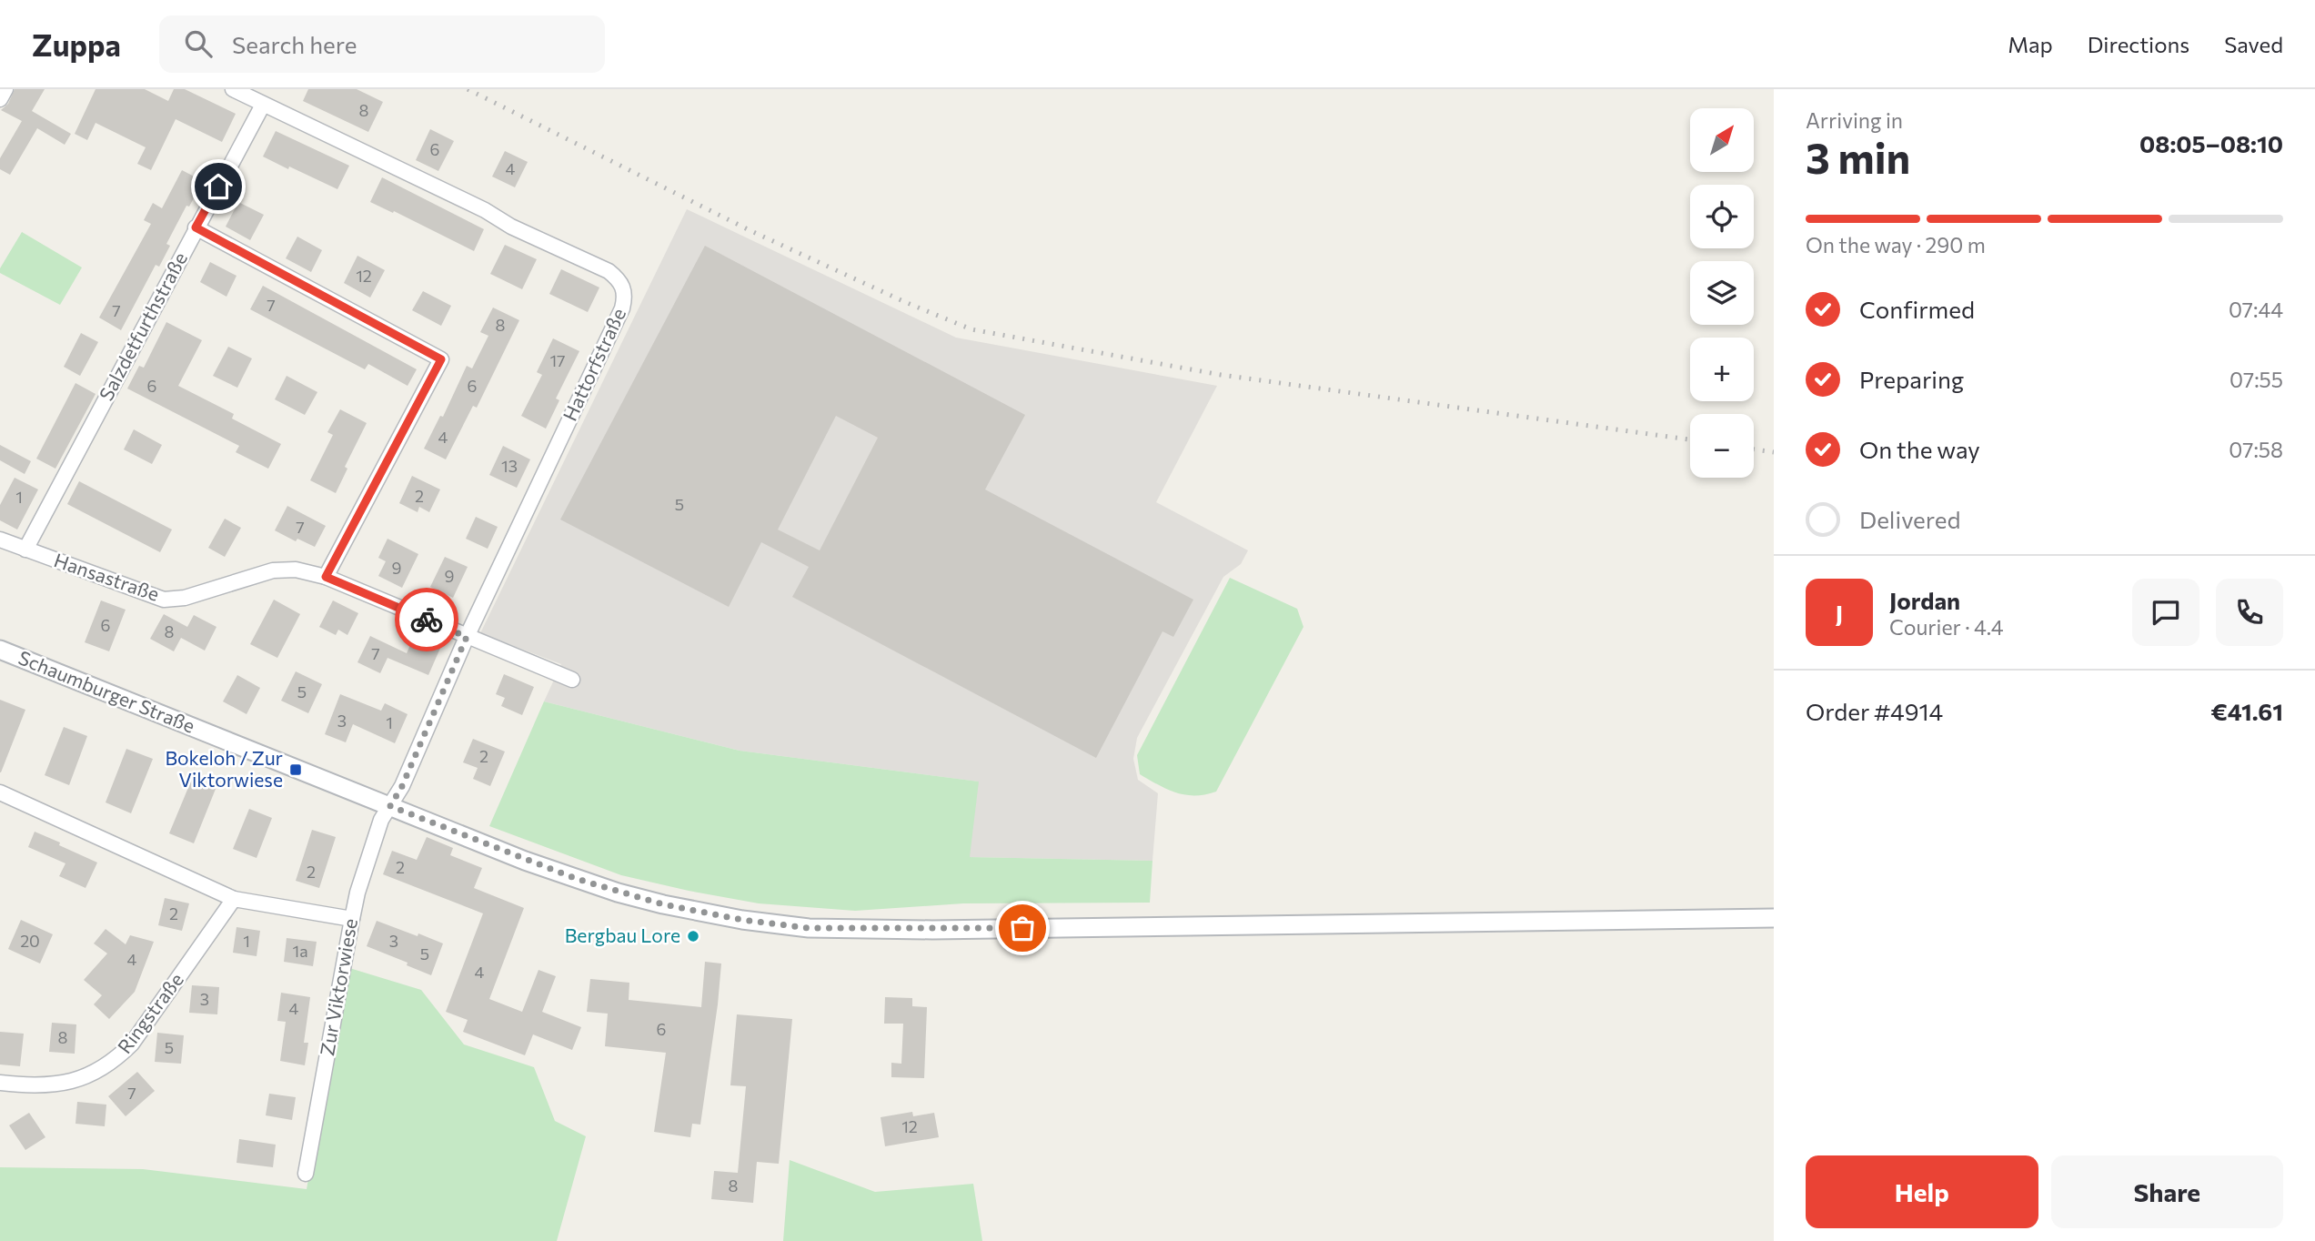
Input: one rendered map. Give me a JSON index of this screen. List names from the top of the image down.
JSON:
{
  "streets": {
    "street": [
      "Salzdetfurthstraße",
      "Hattorfstraße",
      "Hansastraße",
      "Schaumburger Straße",
      "Zur Viktorwiese",
      "Ringstraße"
    ]
  },
  "crossings": [
    ["Salzdetfurthstraße", "Hattorfstraße"],
    ["Salzdetfurthstraße", "Hansastraße"],
    ["Hattorfstraße", "Hansastraße"],
    ["Hattorfstraße", "Schaumburger Straße"],
    ["Hattorfstraße", "Zur Viktorwiese"],
    ["Schaumburger Straße", "Zur Viktorwiese"]
  ],
  "places": {
    "transit": ["Bokeloh / Zur Viktorwiese"],
    "other": ["Bergbau Lore"]
  },
  "house_numbers": [
    "8",
    "6",
    "4",
    "12",
    "7",
    "7",
    "8",
    "17",
    "6",
    "6",
    "4",
    "13",
    "2",
    "1",
    "5",
    "7",
    "9",
    "9",
    "6",
    "8",
    "7",
    "5",
    "3",
    "1",
    "2",
    "2",
    "2",
    "2",
    "20",
    "1",
    "3",
    "1a",
    "5",
    "4",
    "4",
    "3",
    "4",
    "6",
    "8",
    "5",
    "7",
    "12",
    "8"
  ],
  "north": "top right",
  "page": {
    "header": "Zuppa",
    "search": "Search here",
    "nav": ["Map", "Directions", "Saved"],
    "heading": ["3 min", "Arriving in", "08:05–08:10"],
    "panel": [
      "Jordan",
      "Courier · 4.4",
      "Order #4914",
      "€41.61"
    ],
    "map_buttons": ["+", "−"],
    "bar": "On the way · 290 m",
    "list": [
      ["Confirmed", "07:44"],
      ["Preparing", "07:55"],
      ["On the way", "07:58"],
      "Delivered"
    ],
    "round": "J",
    "buttons": ["Help", "Share"]
  }
}
